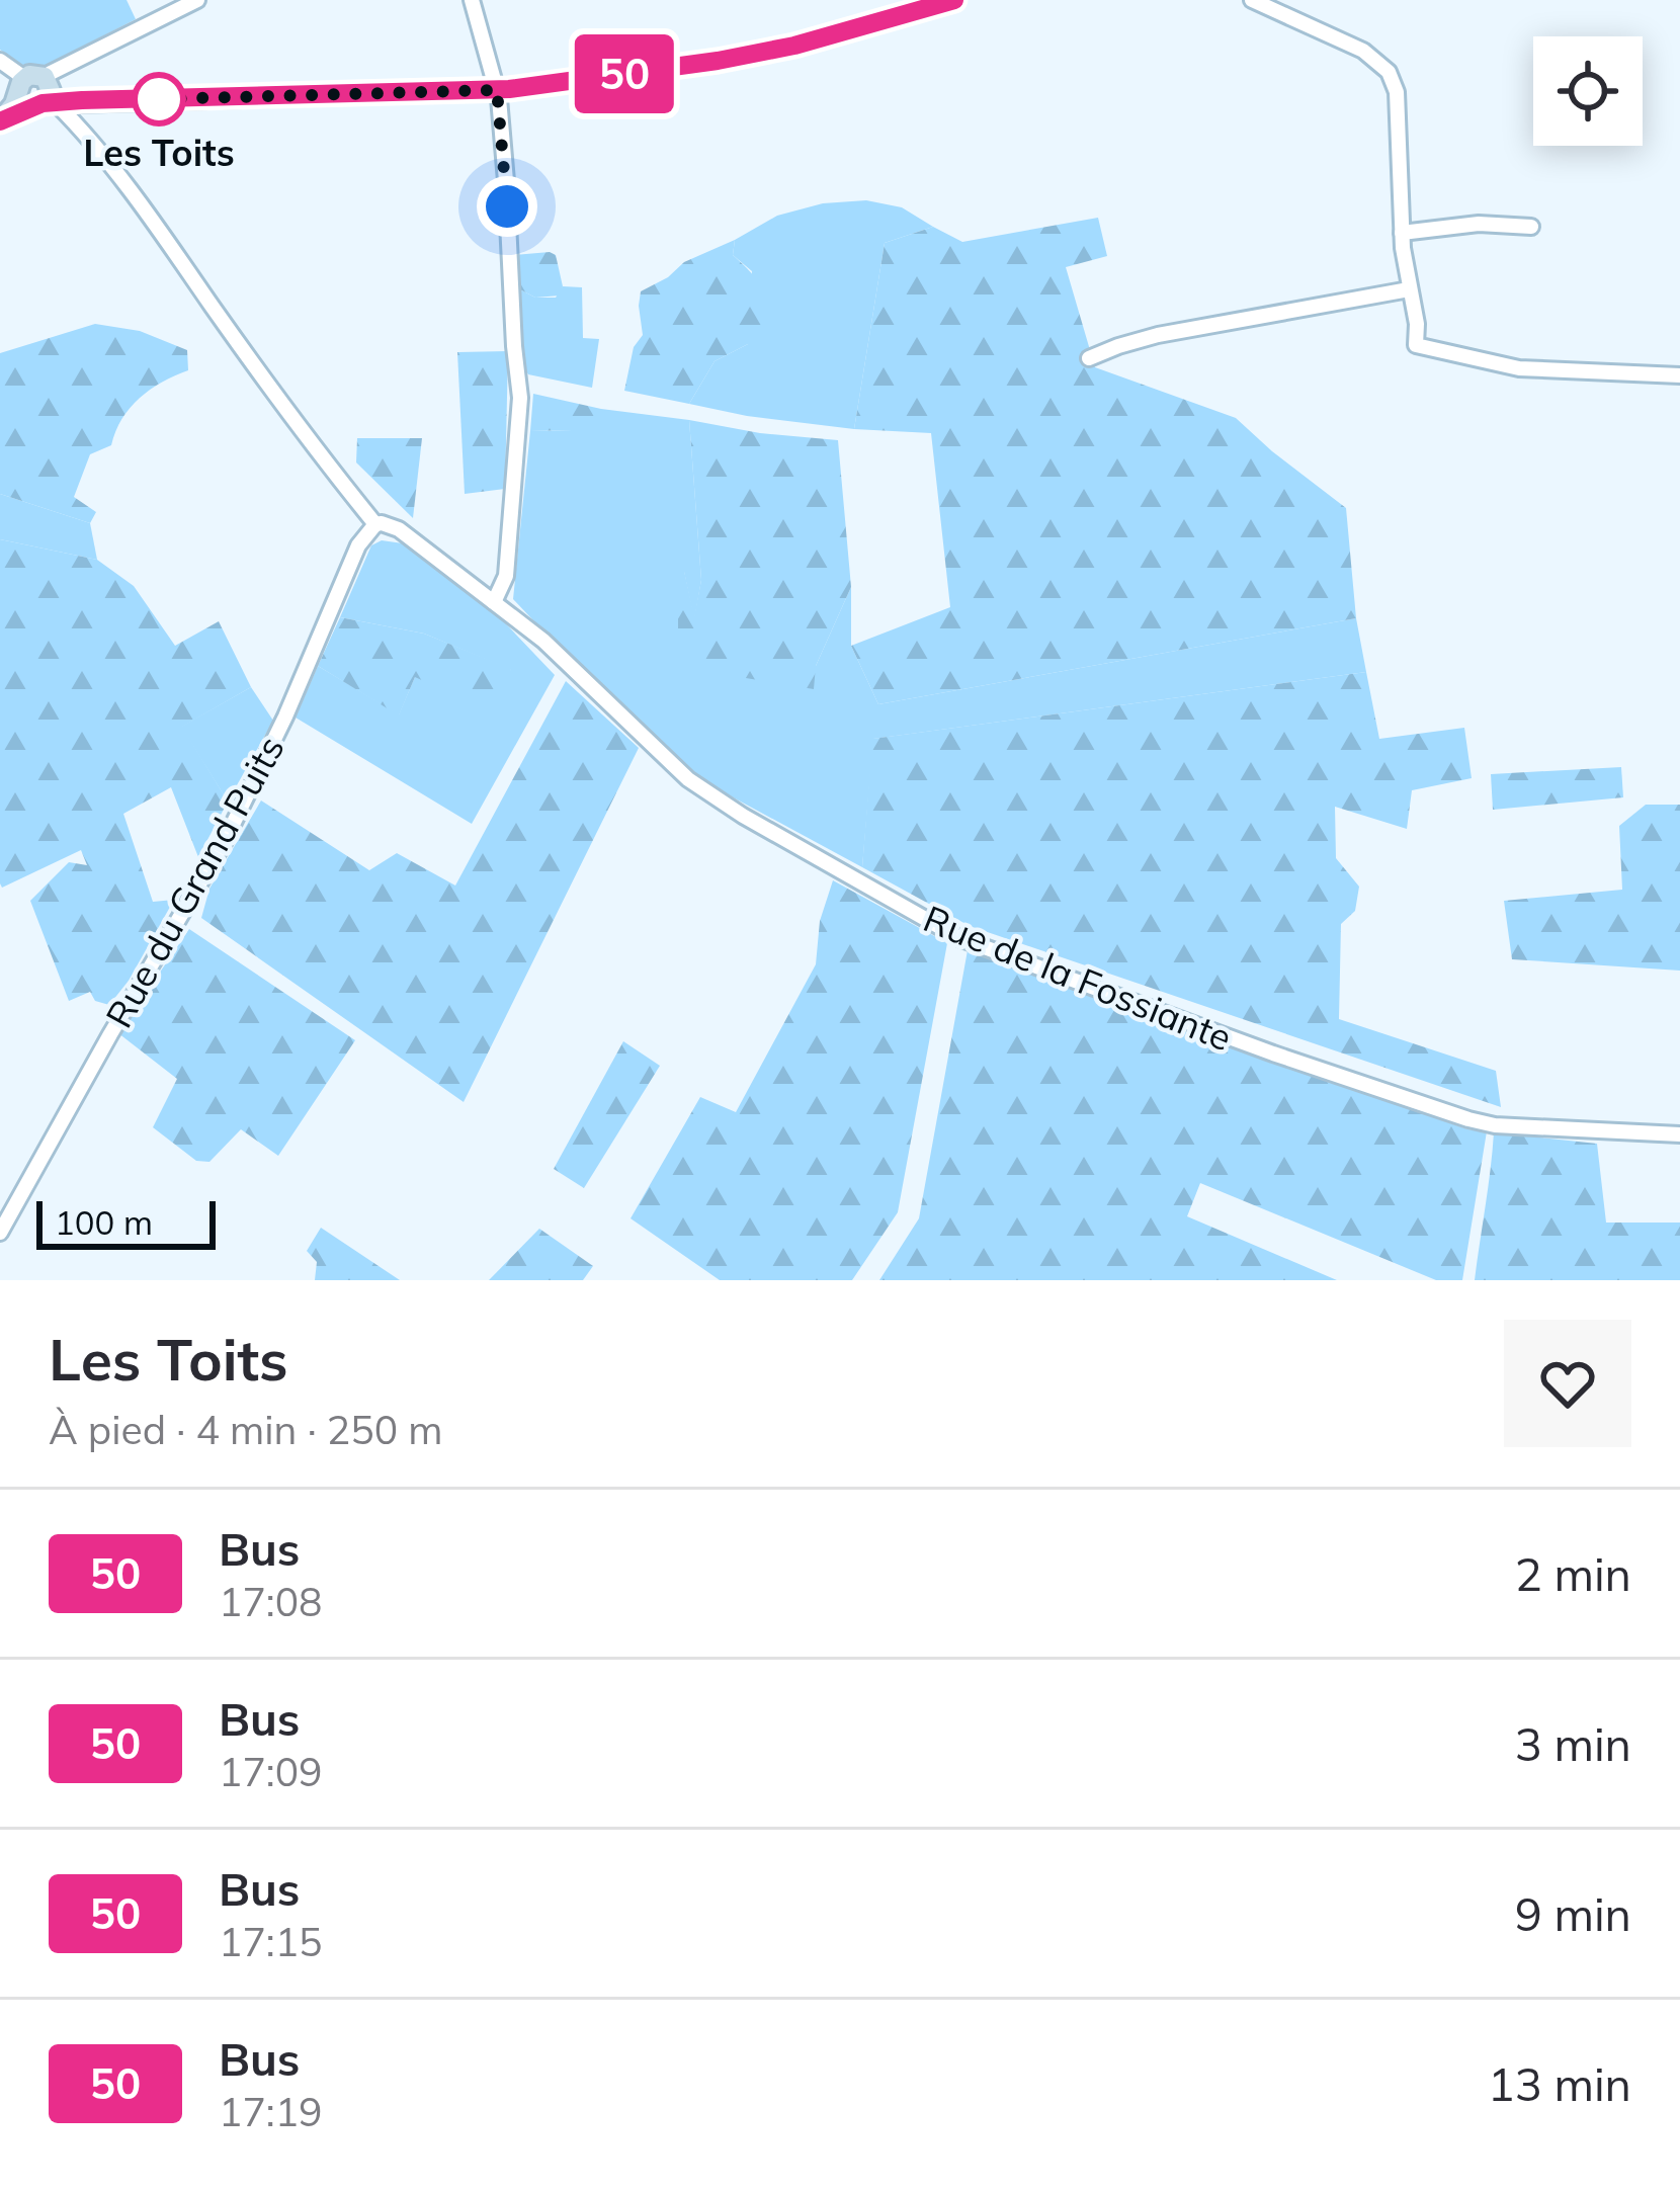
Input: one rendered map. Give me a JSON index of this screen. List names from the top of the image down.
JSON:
{
  "streets": {
    "street": ["Rue du Grand Puits", "Rue de la Fossiante"]
  },
  "places": ["Les Toits"],
  "lines": ["bus line 50"],
  "scale_bar": "100 m",
  "page": {
    "on_map": "50",
    "scale": "100 m",
    "heading": ["Les Toits", "À pied · 4 min · 250 m"],
    "list": [
      {
        "mark": "50",
        "name": "Bus",
        "note": "17:08",
        "value": "2 min"
      },
      {
        "mark": "50",
        "name": "Bus",
        "note": "17:09",
        "value": "3 min"
      },
      {
        "mark": "50",
        "name": "Bus",
        "note": "17:15",
        "value": "9 min"
      },
      {
        "mark": "50",
        "name": "Bus",
        "note": "17:19",
        "value": "13 min"
      }
    ]
  }
}
